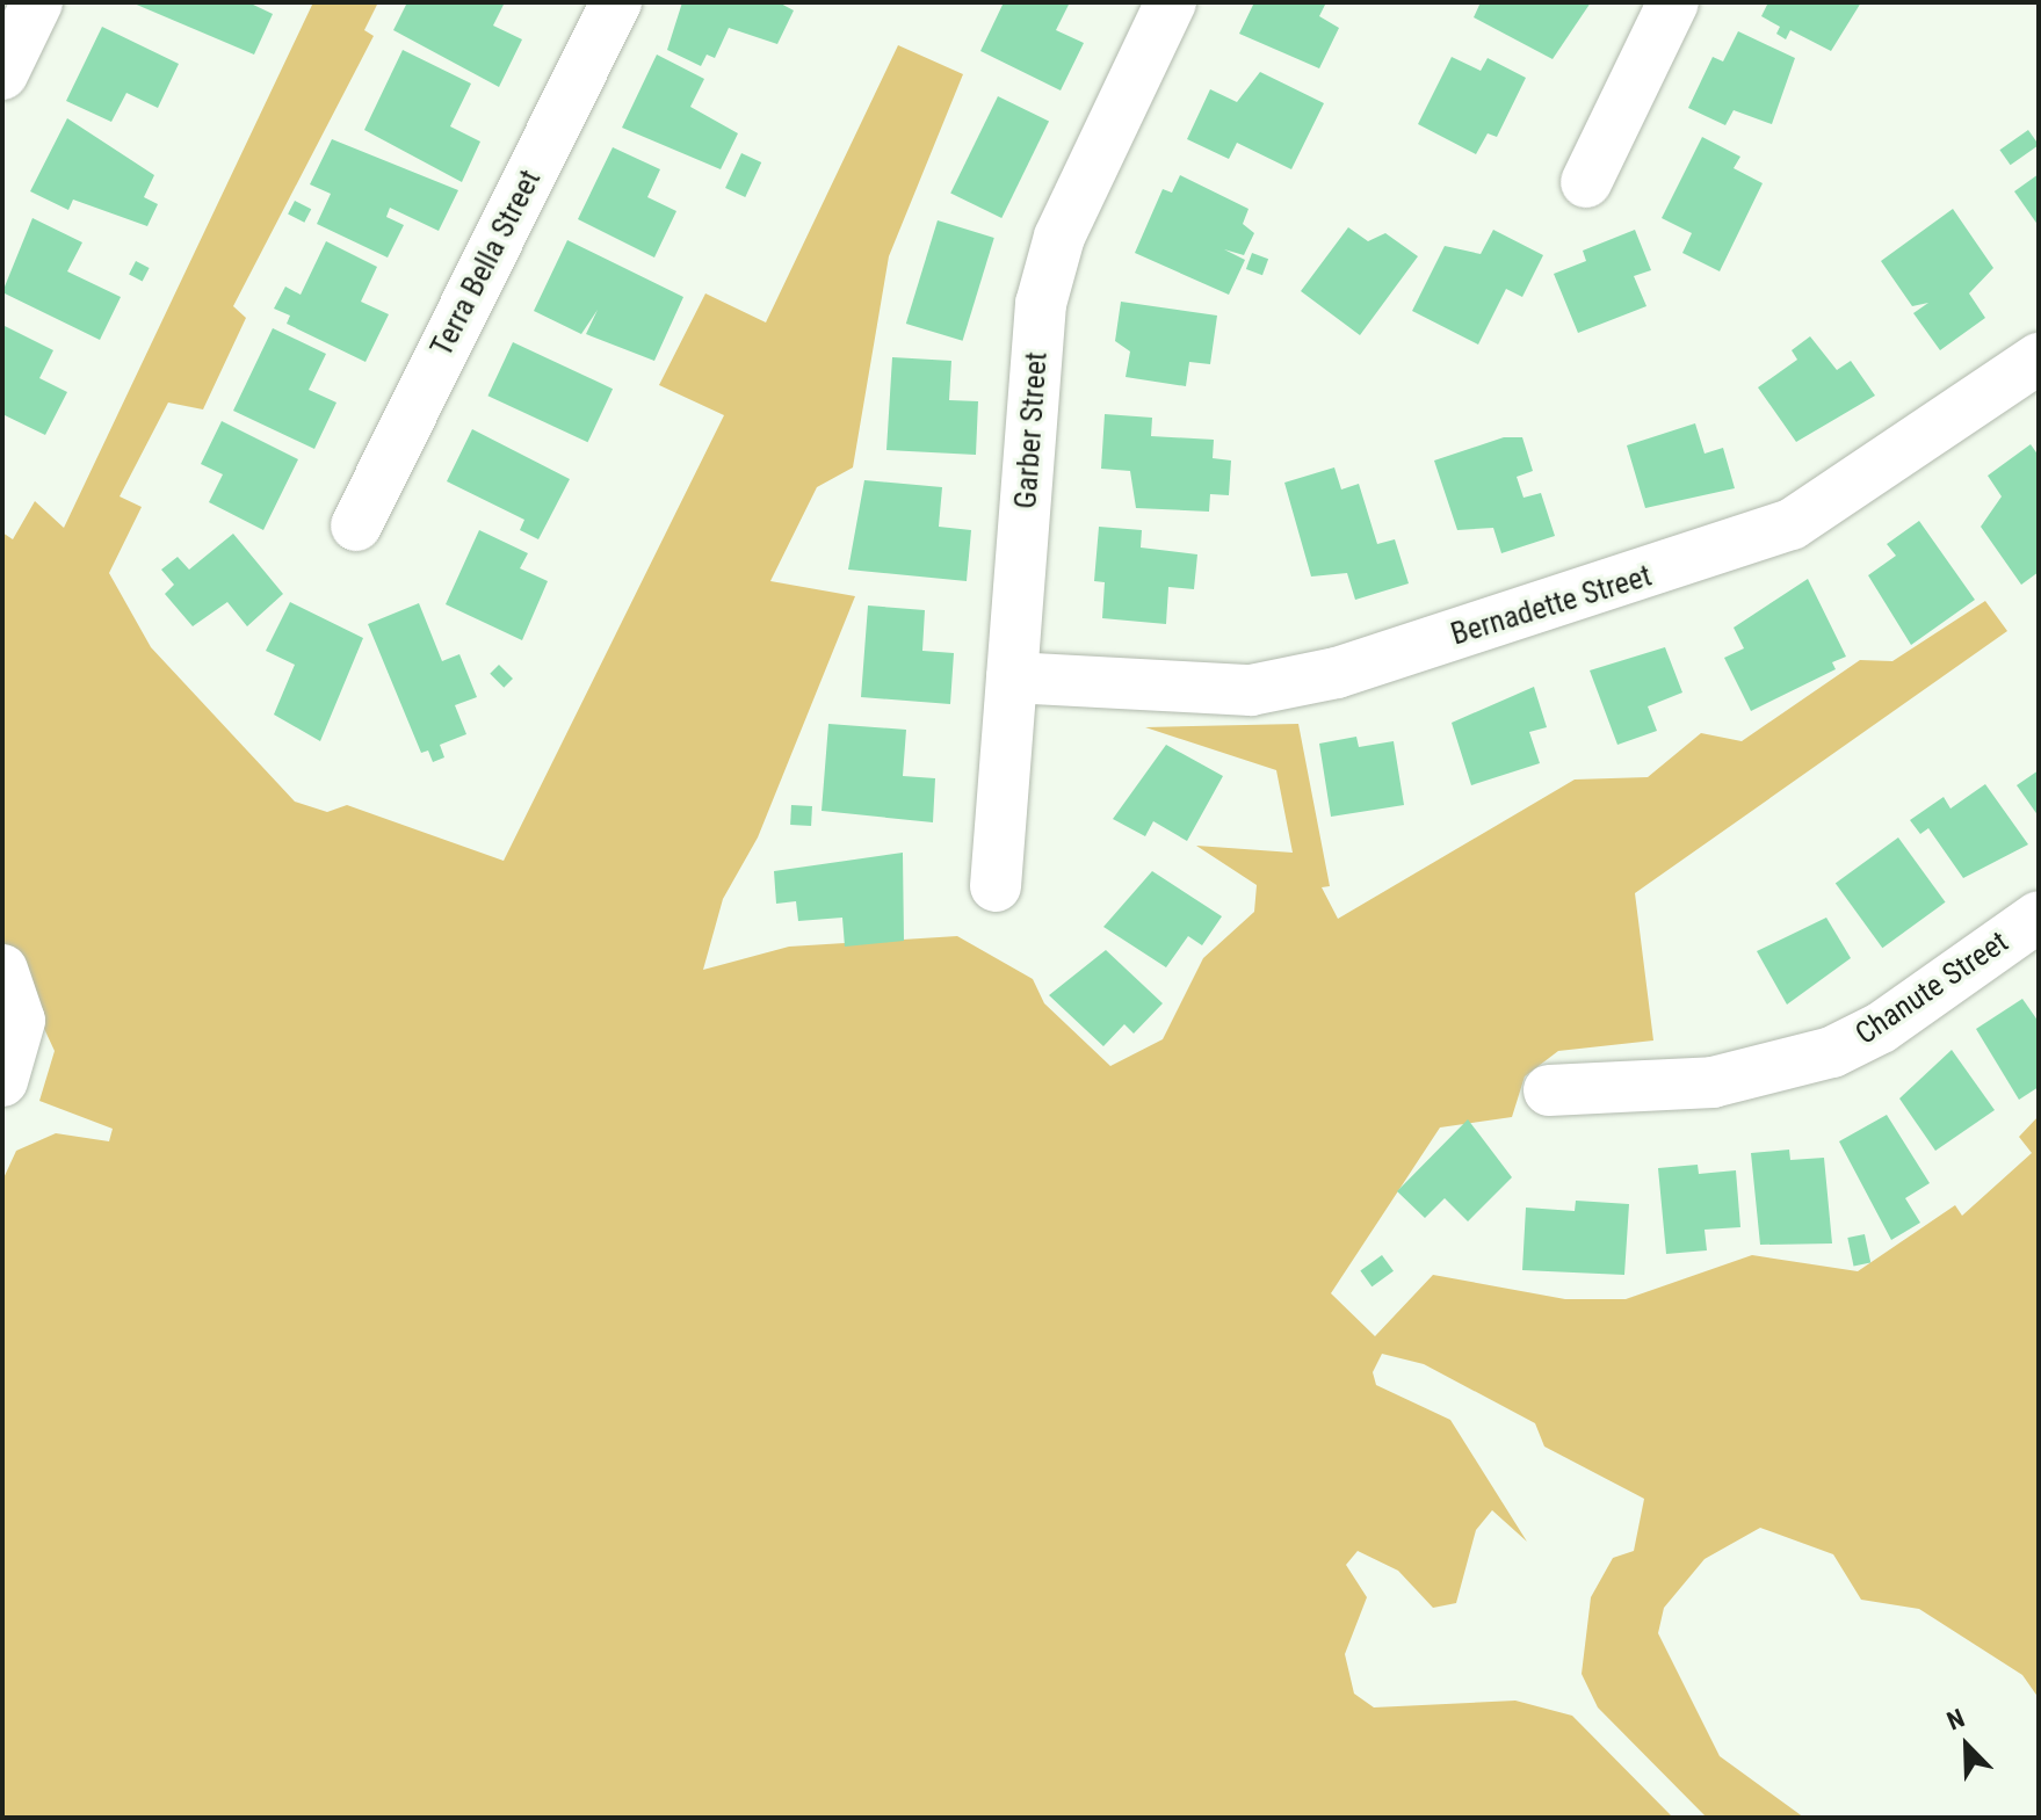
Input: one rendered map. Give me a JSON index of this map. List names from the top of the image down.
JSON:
{
  "streets": {
    "street": [
      "Terra Bella Street",
      "Garber Street",
      "Bernadette Street",
      "Chanute Street"
    ]
  },
  "crossings": [
    ["Garber Street", "Bernadette Street"]
  ],
  "north": "top left"
}
